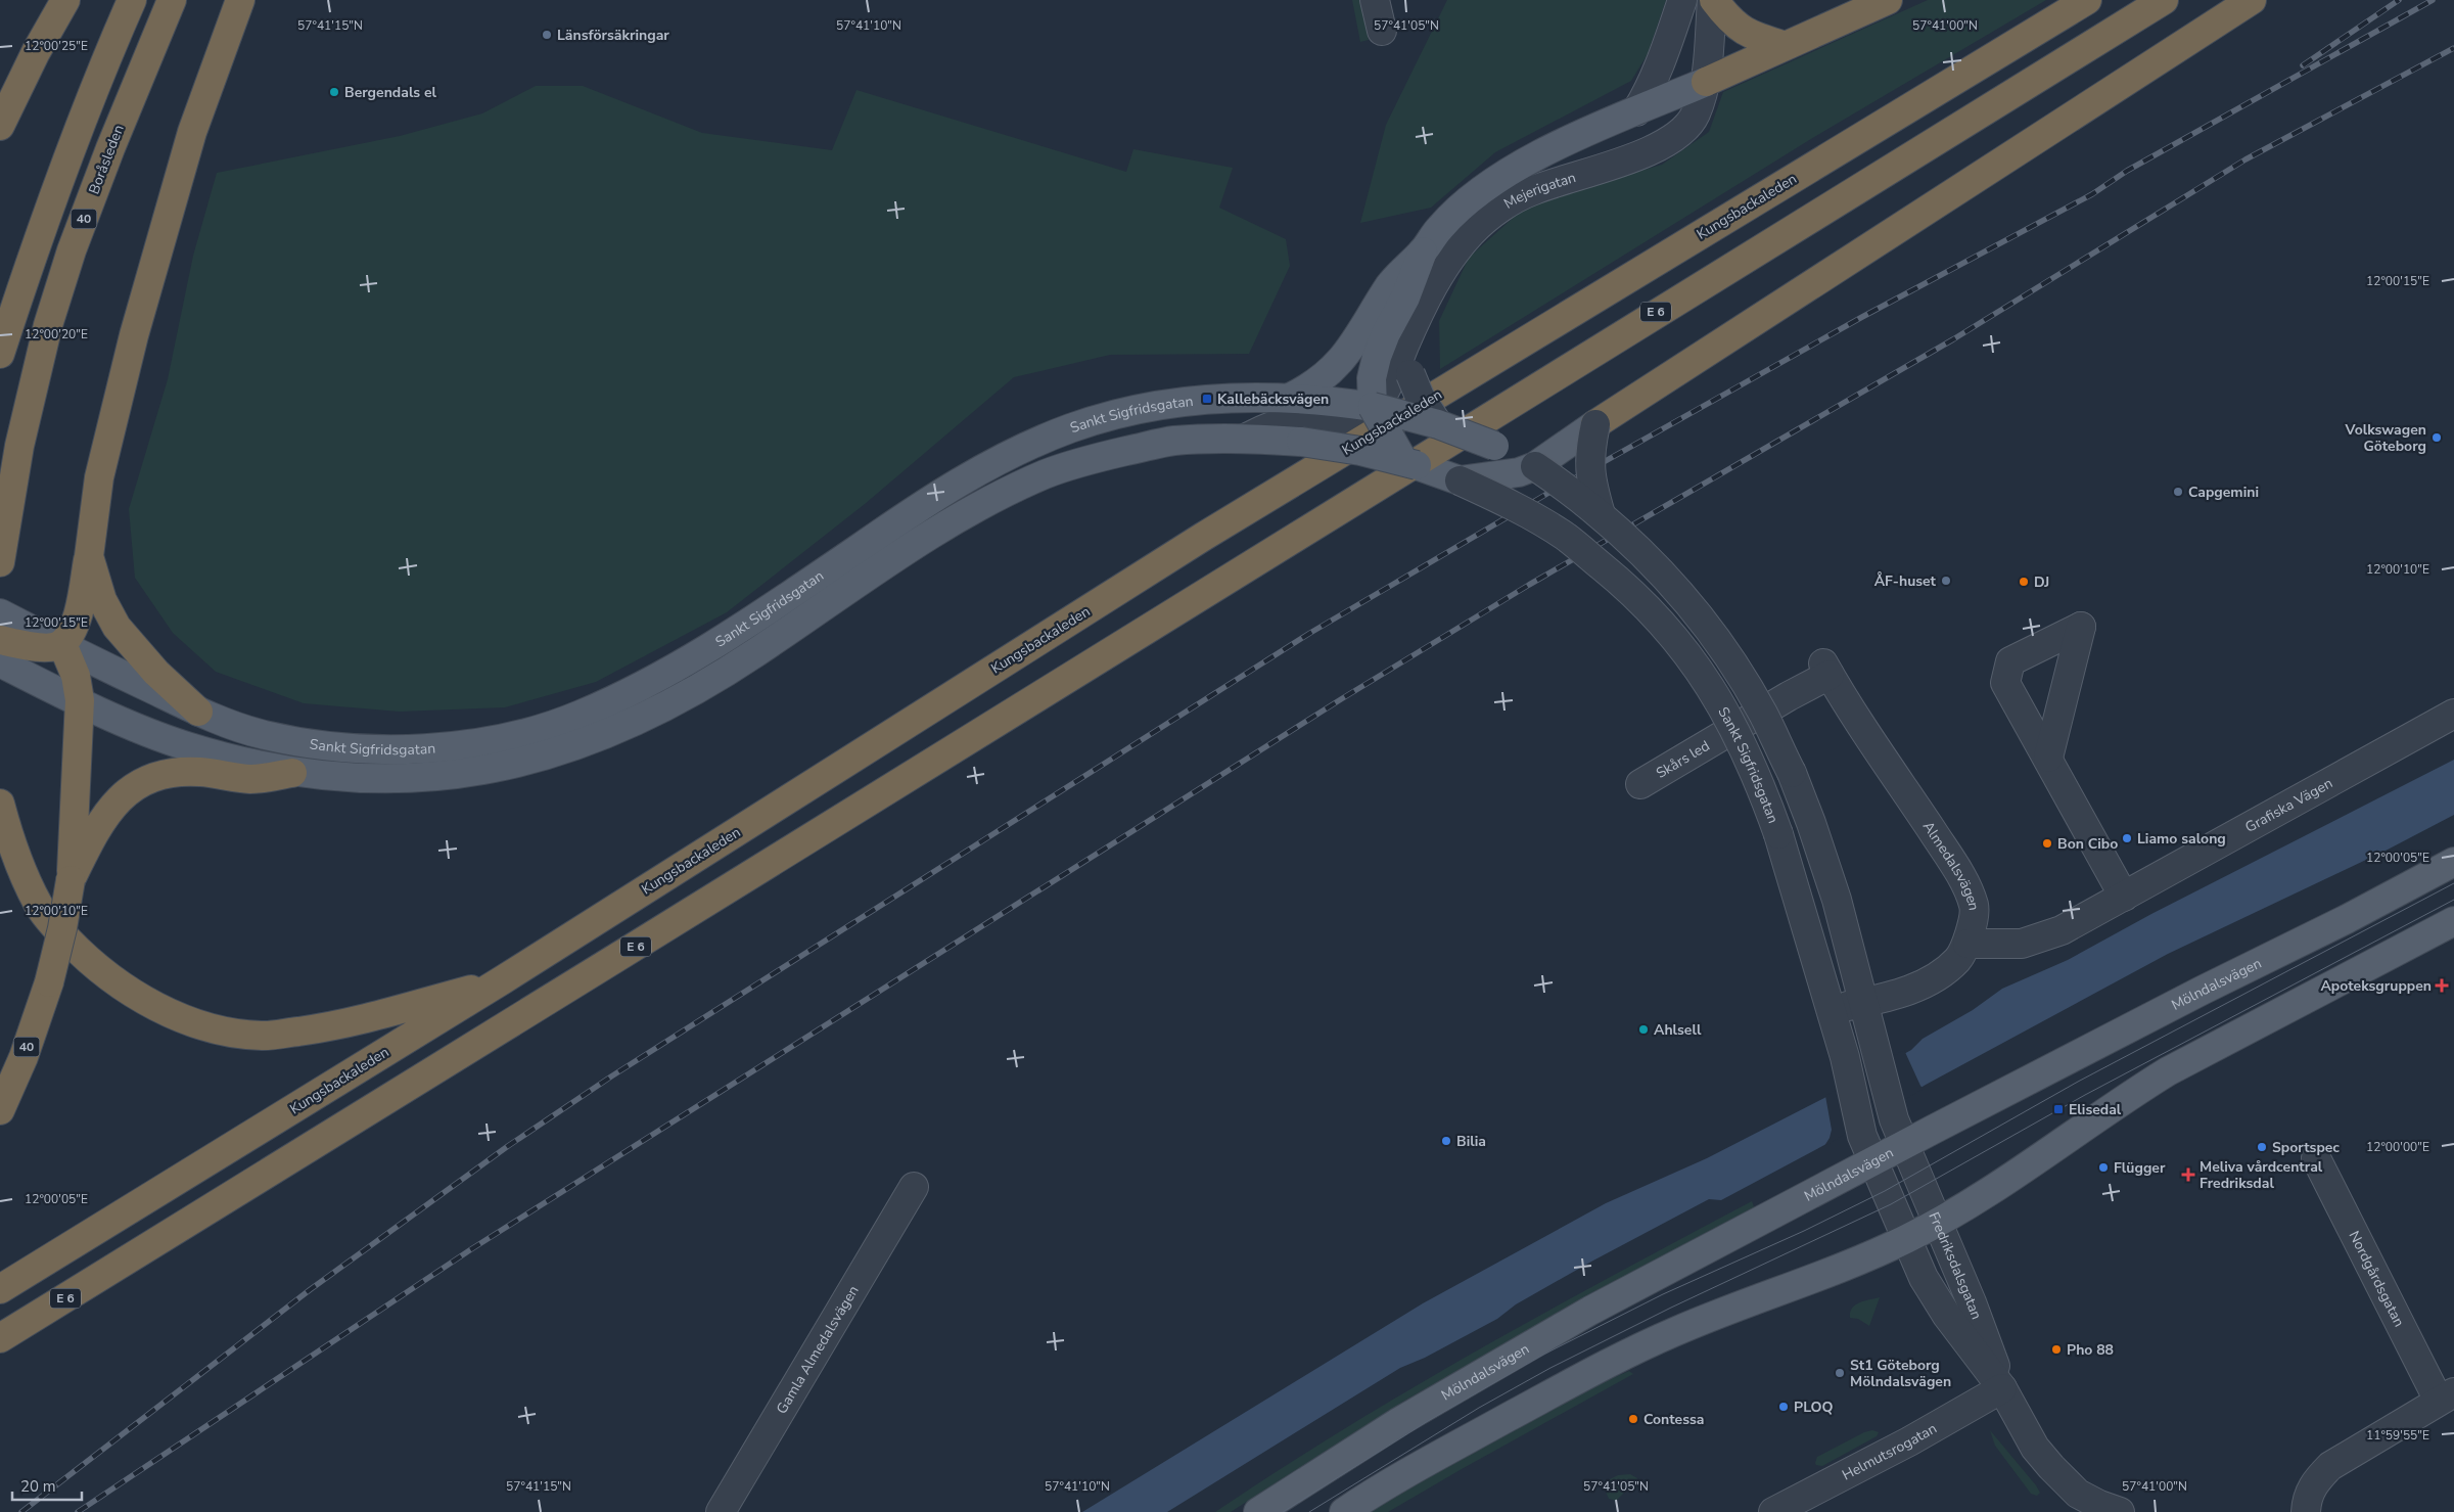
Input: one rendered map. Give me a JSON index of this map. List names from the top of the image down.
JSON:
{
  "streets": {
    "highway": [
      "Boråsleden",
      "Kungsbackaleden",
      "40",
      "E 6"
    ],
    "main road": ["Mejerigatan", "Sankt Sigfridsgatan", "Mölndalsvägen"],
    "street": [
      "Skårs led",
      "Grafiska Vägen",
      "Almedalsvägen",
      "Fredriksdalsgatan",
      "Nordgårdsgatan",
      "Gamla Almedalsvägen",
      "Helmutsrogatan"
    ]
  },
  "crossings": [
    ["Mejerigatan", "Sankt Sigfridsgatan"],
    ["Sankt Sigfridsgatan", "Almedalsvägen"],
    ["Sankt Sigfridsgatan", "Mölndalsvägen"],
    ["Sankt Sigfridsgatan", "Fredriksdalsgatan"],
    ["Skårs led", "Almedalsvägen"],
    ["Grafiska Vägen", "Almedalsvägen"],
    ["Mölndalsvägen", "Fredriksdalsgatan"],
    ["Fredriksdalsgatan", "Helmutsrogatan"]
  ],
  "places": {
    "other": [
      "Länsförsäkringar",
      "Bergendals el",
      "Volkswagen Göteborg",
      "Capgemini",
      "ÅF-huset",
      "DJ",
      "Liamo salong",
      "Bon Cibo",
      "Ahlsell",
      "Bilia",
      "Sportspec",
      "Flügger",
      "Pho 88",
      "St1 Göteborg Mölndalsvägen",
      "PLOQ",
      "Contessa"
    ],
    "transit": ["Kallebäcksvägen", "Elisedal"],
    "health": ["Apoteksgruppen", "Meliva vårdcentral Fredriksdal"]
  },
  "scale_bar": "20 m",
  "coordinates": [
    "57°41'15\"N",
    "57°41'10\"N",
    "57°41'05\"N",
    "57°41'00\"N",
    "12°00'25\"E",
    "12°00'15\"E",
    "12°00'20\"E",
    "12°00'10\"E",
    "12°00'05\"E",
    "12°00'00\"E",
    "11°59'55\"E"
  ]
}
